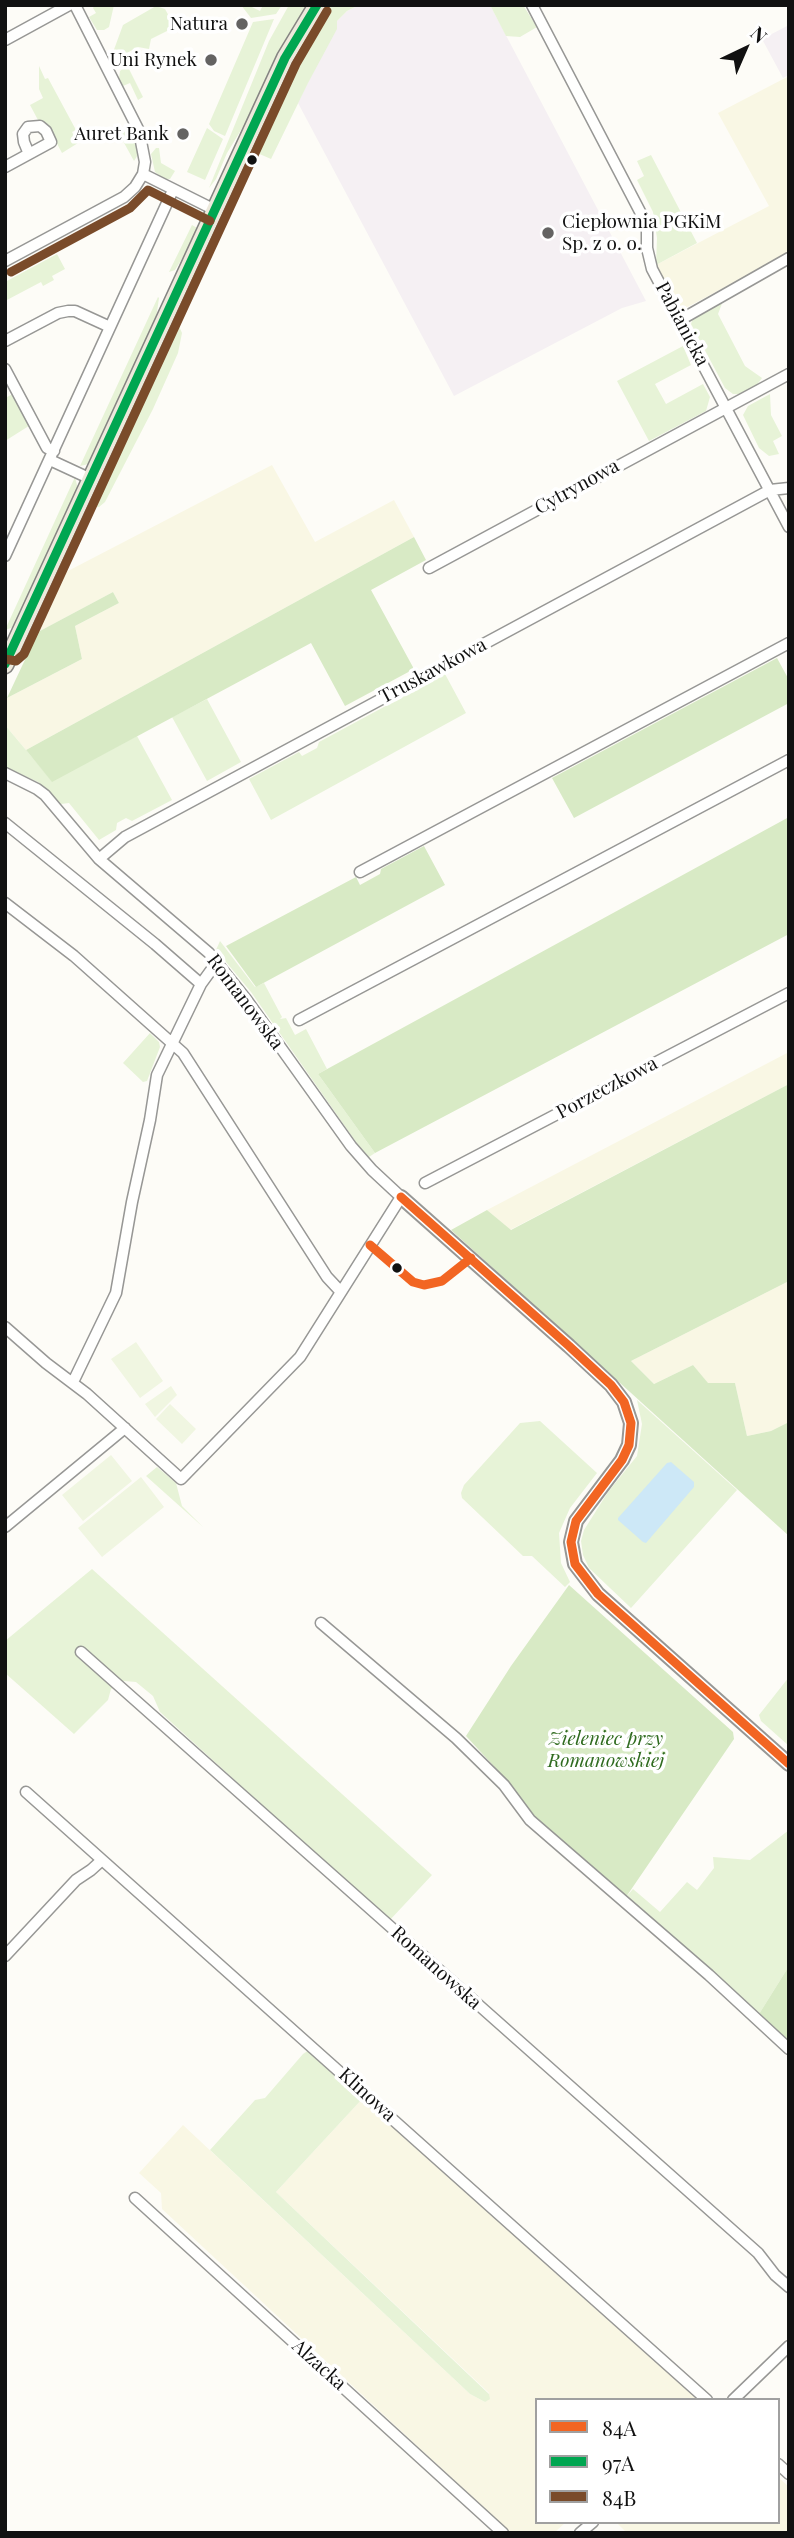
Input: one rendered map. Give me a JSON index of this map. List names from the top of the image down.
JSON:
{
  "streets": {
    "street": [
      "Pabianicka",
      "Cytrynowa",
      "Truskawkowa",
      "Romanowska",
      "Porzeczkowa",
      "Klinowa",
      "Alzacka"
    ]
  },
  "crossings": [
    ["Pabianicka", "Cytrynowa"],
    ["Pabianicka", "Truskawkowa"],
    ["Truskawkowa", "Romanowska"]
  ],
  "parks": ["Zieleniec przy Romanowskiej"],
  "places": [
    "Natura",
    "Uni Rynek",
    "Auret Bank",
    "Ciepłownia PGKiM Sp. z o. o."
  ],
  "lines": ["transit line 97A", "transit line 84B", "transit line 84A"],
  "legend": ["84A", "97A", "84B"],
  "north": "top right"
}
